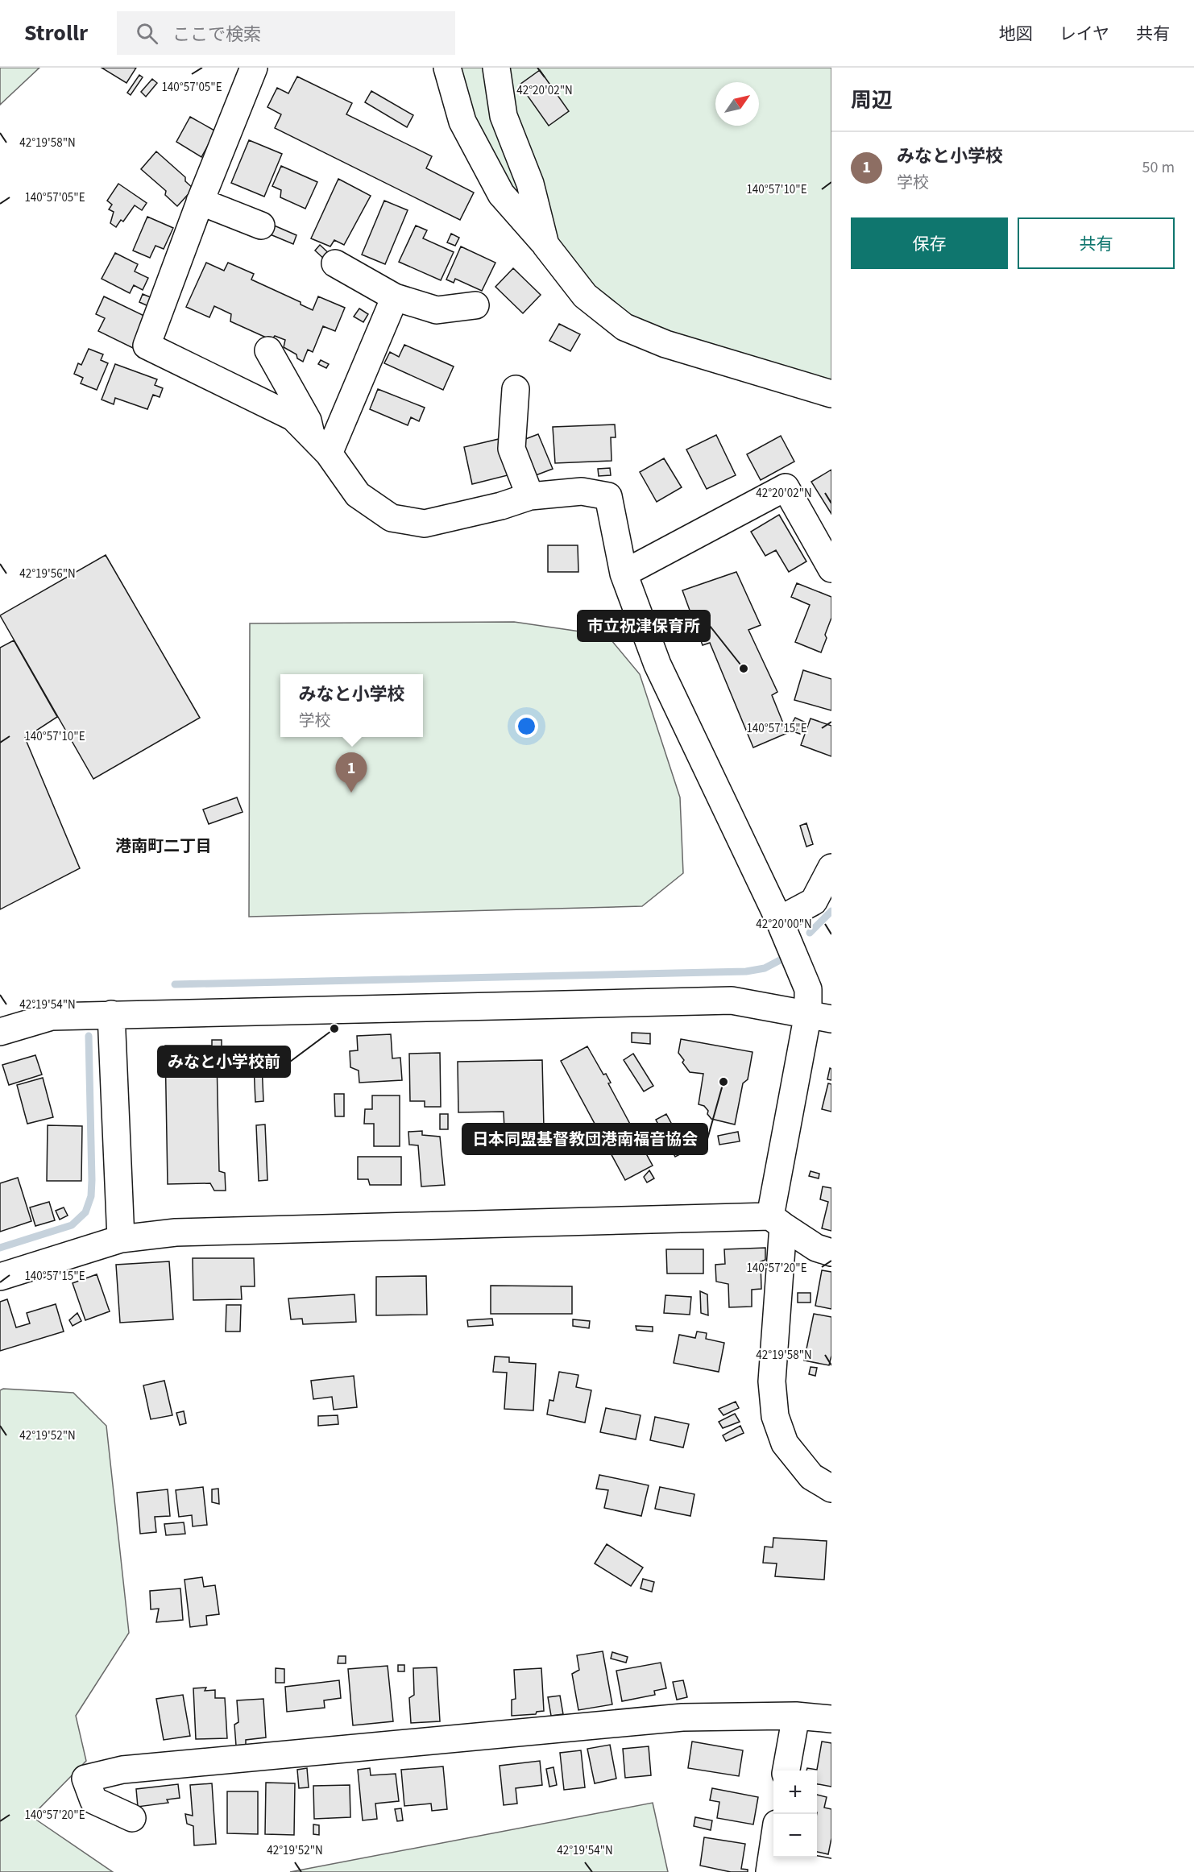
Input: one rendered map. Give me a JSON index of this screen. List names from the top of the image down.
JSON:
{
  "districts": ["港南町二丁目"],
  "places": ["市立祝津保育所", "みなと小学校前", "日本同盟基督教団港南福音協会"],
  "north": "top right",
  "page": {
    "header": "Strollr",
    "search": "ここで検索",
    "nav": ["地図", "レイヤ", "共有"],
    "heading": "周辺",
    "list": [
      {
        "mark": "1",
        "name": "みなと小学校",
        "note": "学校",
        "value": "50 m"
      }
    ],
    "buttons": ["保存", "共有"],
    "popup": ["みなと小学校", "学校"],
    "pins": "1",
    "map_buttons": ["+", "−"]
  },
  "coordinates": [
    "140°57'05\"E",
    "42°20'02\"N",
    "42°19'58\"N",
    "140°57'10\"E",
    "42°19'56\"N",
    "140°57'15\"E",
    "42°20'00\"N",
    "42°19'54\"N",
    "140°57'20\"E",
    "42°19'52\"N"
  ]
}
